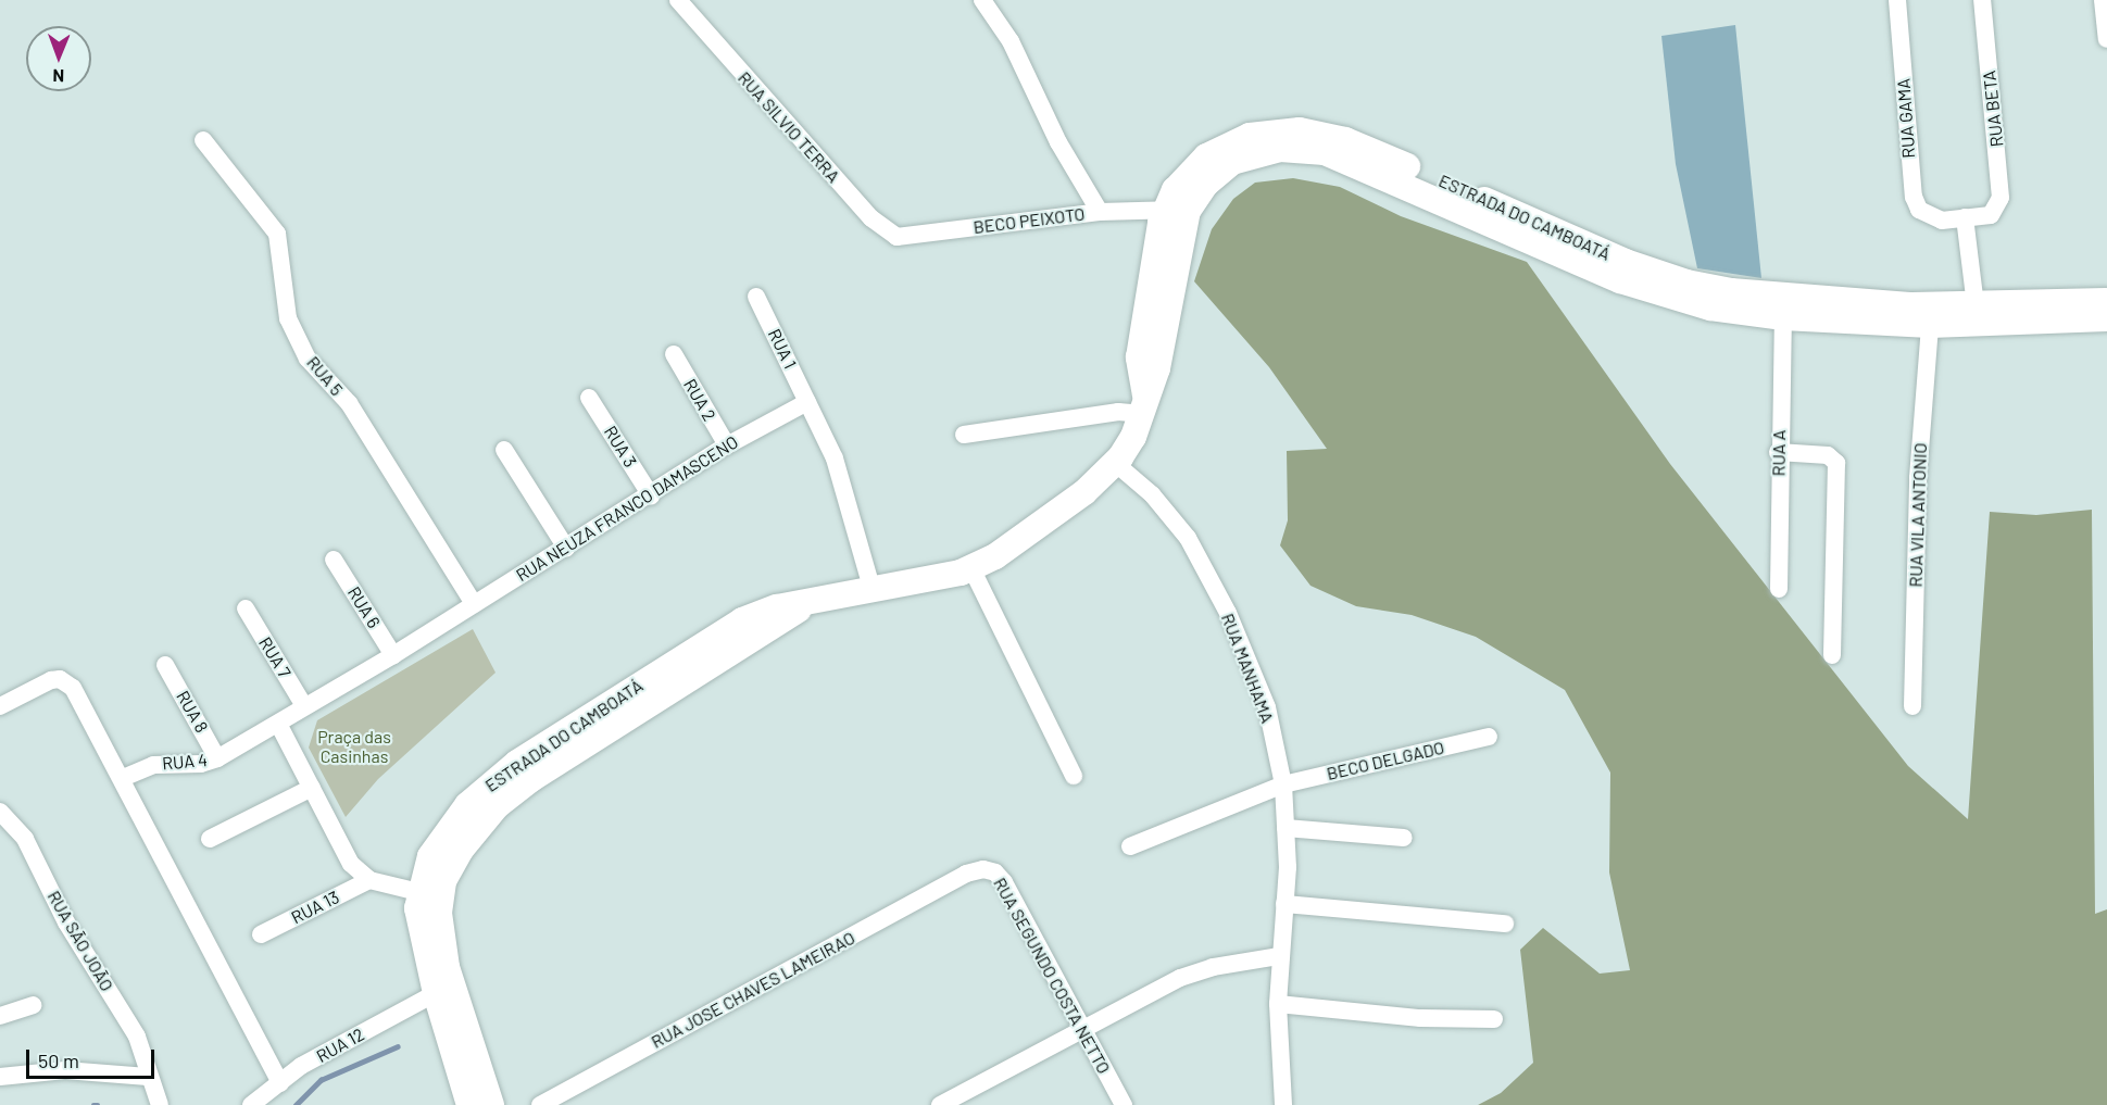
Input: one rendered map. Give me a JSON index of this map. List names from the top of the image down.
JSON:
{
  "streets": {
    "main road": ["ESTRADA DO CAMBOATÁ"],
    "street": [
      "RUA BETA",
      "RUA GAMA",
      "RUA SILVIO TERRA",
      "BECO PEIXOTO",
      "RUA 1",
      "RUA 5",
      "RUA 2",
      "RUA 3",
      "RUA A",
      "RUA NEUZA FRANCO DAMASCENO",
      "RUA VILA ANTONIO",
      "RUA 6",
      "RUA 7",
      "RUA MANHAMA",
      "RUA 8",
      "BECO DELGADO",
      "RUA 4",
      "RUA 13",
      "RUA SĀO JOĀO",
      "RUA SEGUNDO COSTA NETTO",
      "RUA JOSE CHAVES LAMEIRAO",
      "RUA 12"
    ]
  },
  "crossings": [
    ["RUA BETA", "RUA GAMA"],
    ["RUA SILVIO TERRA", "BECO PEIXOTO"],
    ["ESTRADA DO CAMBOATÁ", "BECO PEIXOTO"],
    ["ESTRADA DO CAMBOATÁ", "RUA A"],
    ["ESTRADA DO CAMBOATÁ", "RUA VILA ANTONIO"],
    ["ESTRADA DO CAMBOATÁ", "RUA MANHAMA"],
    ["ESTRADA DO CAMBOATÁ", "RUA 12"],
    ["RUA 1", "RUA NEUZA FRANCO DAMASCENO"],
    ["RUA 5", "RUA NEUZA FRANCO DAMASCENO"],
    ["RUA 2", "RUA NEUZA FRANCO DAMASCENO"],
    ["RUA 3", "RUA NEUZA FRANCO DAMASCENO"],
    ["RUA NEUZA FRANCO DAMASCENO", "RUA 6"],
    ["RUA NEUZA FRANCO DAMASCENO", "RUA 7"],
    ["RUA NEUZA FRANCO DAMASCENO", "RUA 4"],
    ["RUA MANHAMA", "BECO DELGADO"],
    ["RUA 8", "RUA 4"],
    ["RUA SEGUNDO COSTA NETTO", "RUA JOSE CHAVES LAMEIRAO"]
  ],
  "parks": ["Praça das Casinhas"],
  "scale_bar": "50 m",
  "north": "bottom"
}
